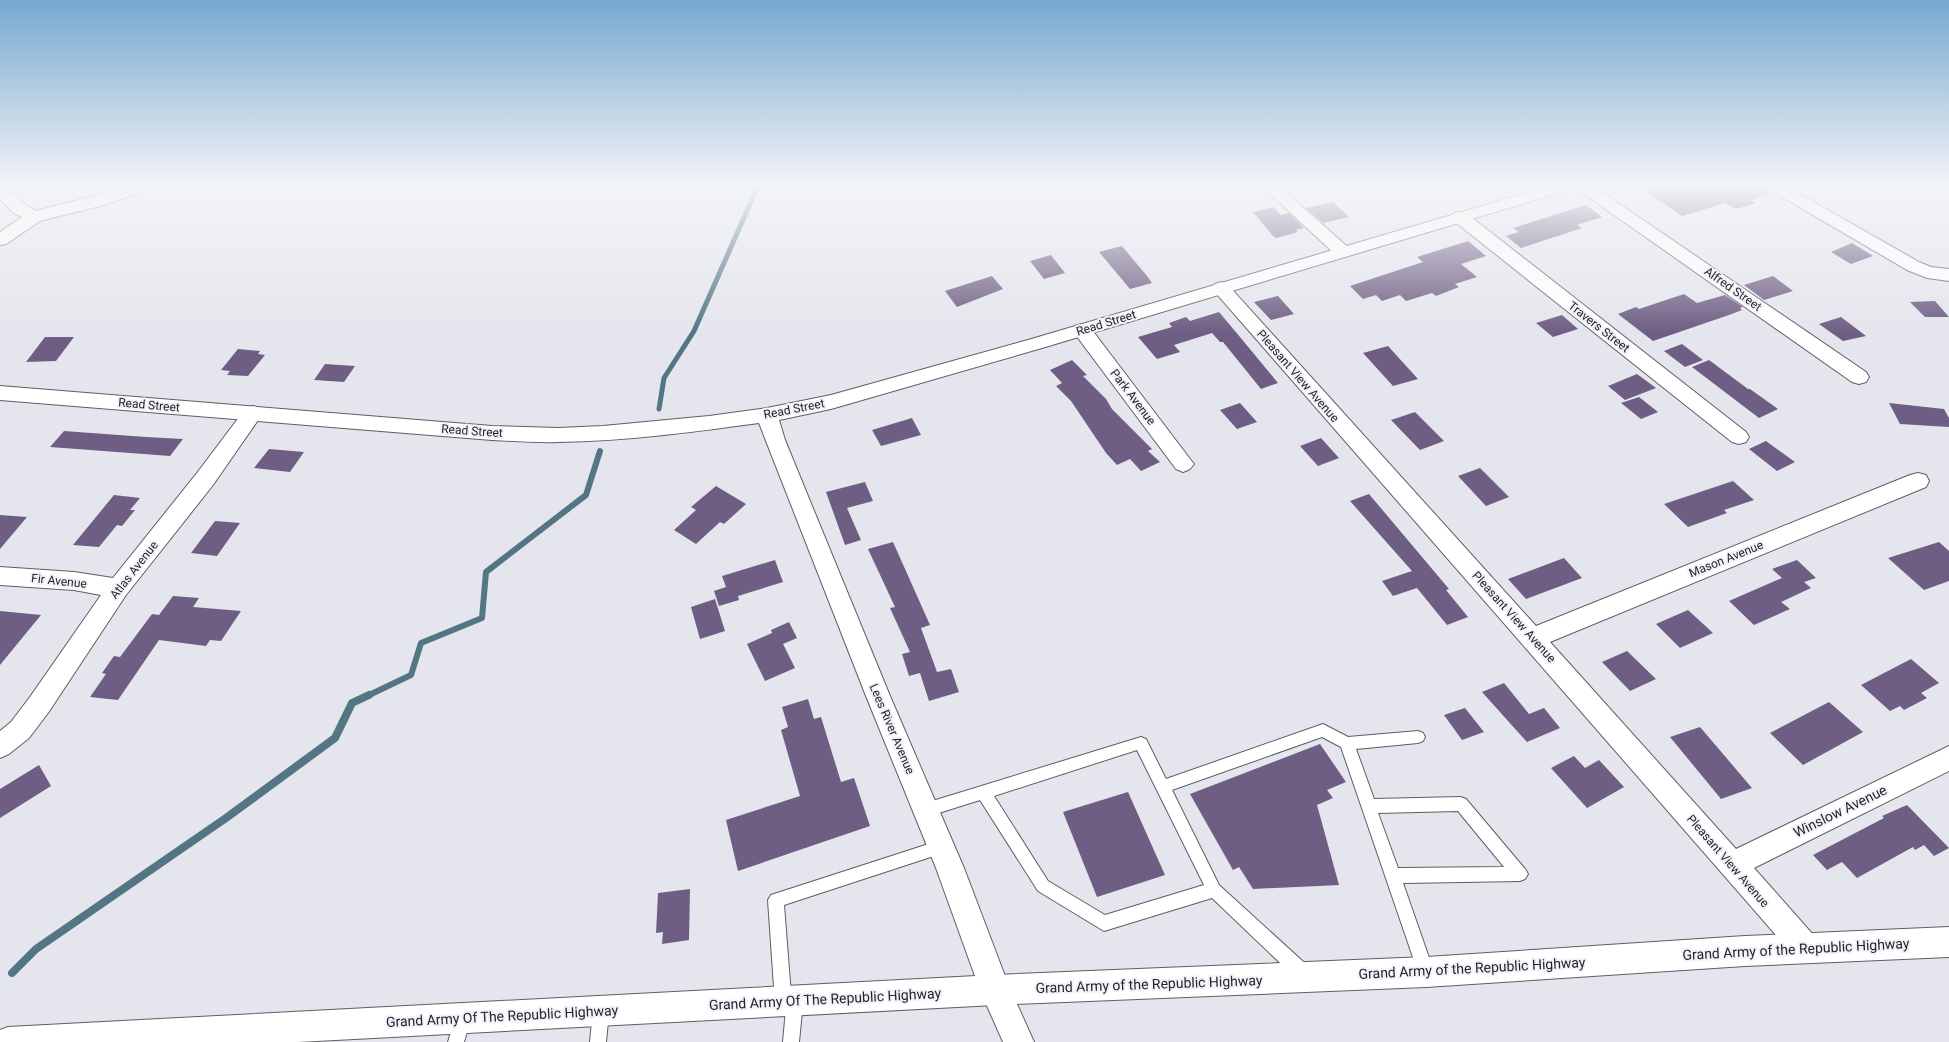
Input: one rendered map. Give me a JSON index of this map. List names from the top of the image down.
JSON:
{
  "streets": {
    "main road": [
      "Alfred Street",
      "Read Street",
      "Travers Street",
      "Pleasant View Avenue",
      "Park Avenue",
      "Mason Avenue",
      "Atlas Avenue",
      "Fir Avenue",
      "Lees River Avenue",
      "Winslow Avenue",
      "Grand Army of the Republic Highway",
      "Grand Army Of The Republic Highway"
    ]
  },
  "crossings": [
    ["Read Street", "Pleasant View Avenue"],
    ["Read Street", "Park Avenue"],
    ["Read Street", "Atlas Avenue"],
    ["Read Street", "Lees River Avenue"],
    ["Pleasant View Avenue", "Mason Avenue"],
    ["Pleasant View Avenue", "Winslow Avenue"],
    ["Pleasant View Avenue", "Grand Army of the Republic Highway"],
    ["Atlas Avenue", "Fir Avenue"],
    ["Lees River Avenue", "Grand Army of the Republic Highway"],
    ["Lees River Avenue", "Grand Army Of The Republic Highway"],
    ["Grand Army of the Republic Highway", "Grand Army Of The Republic Highway"]
  ]
}
